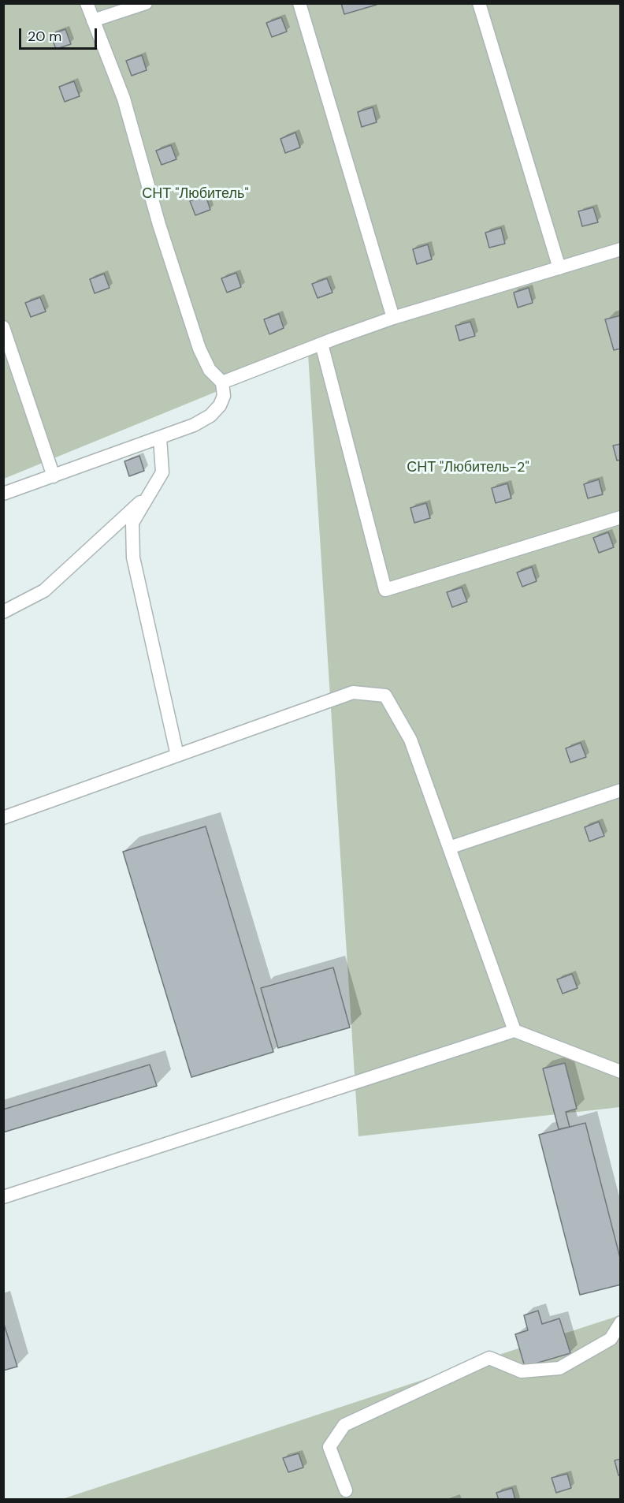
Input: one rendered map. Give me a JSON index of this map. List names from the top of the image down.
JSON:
{
  "parks": ["СНТ \"Любитель\"", "СНТ \"Любитель-2\""],
  "scale_bar": "20 m"
}
